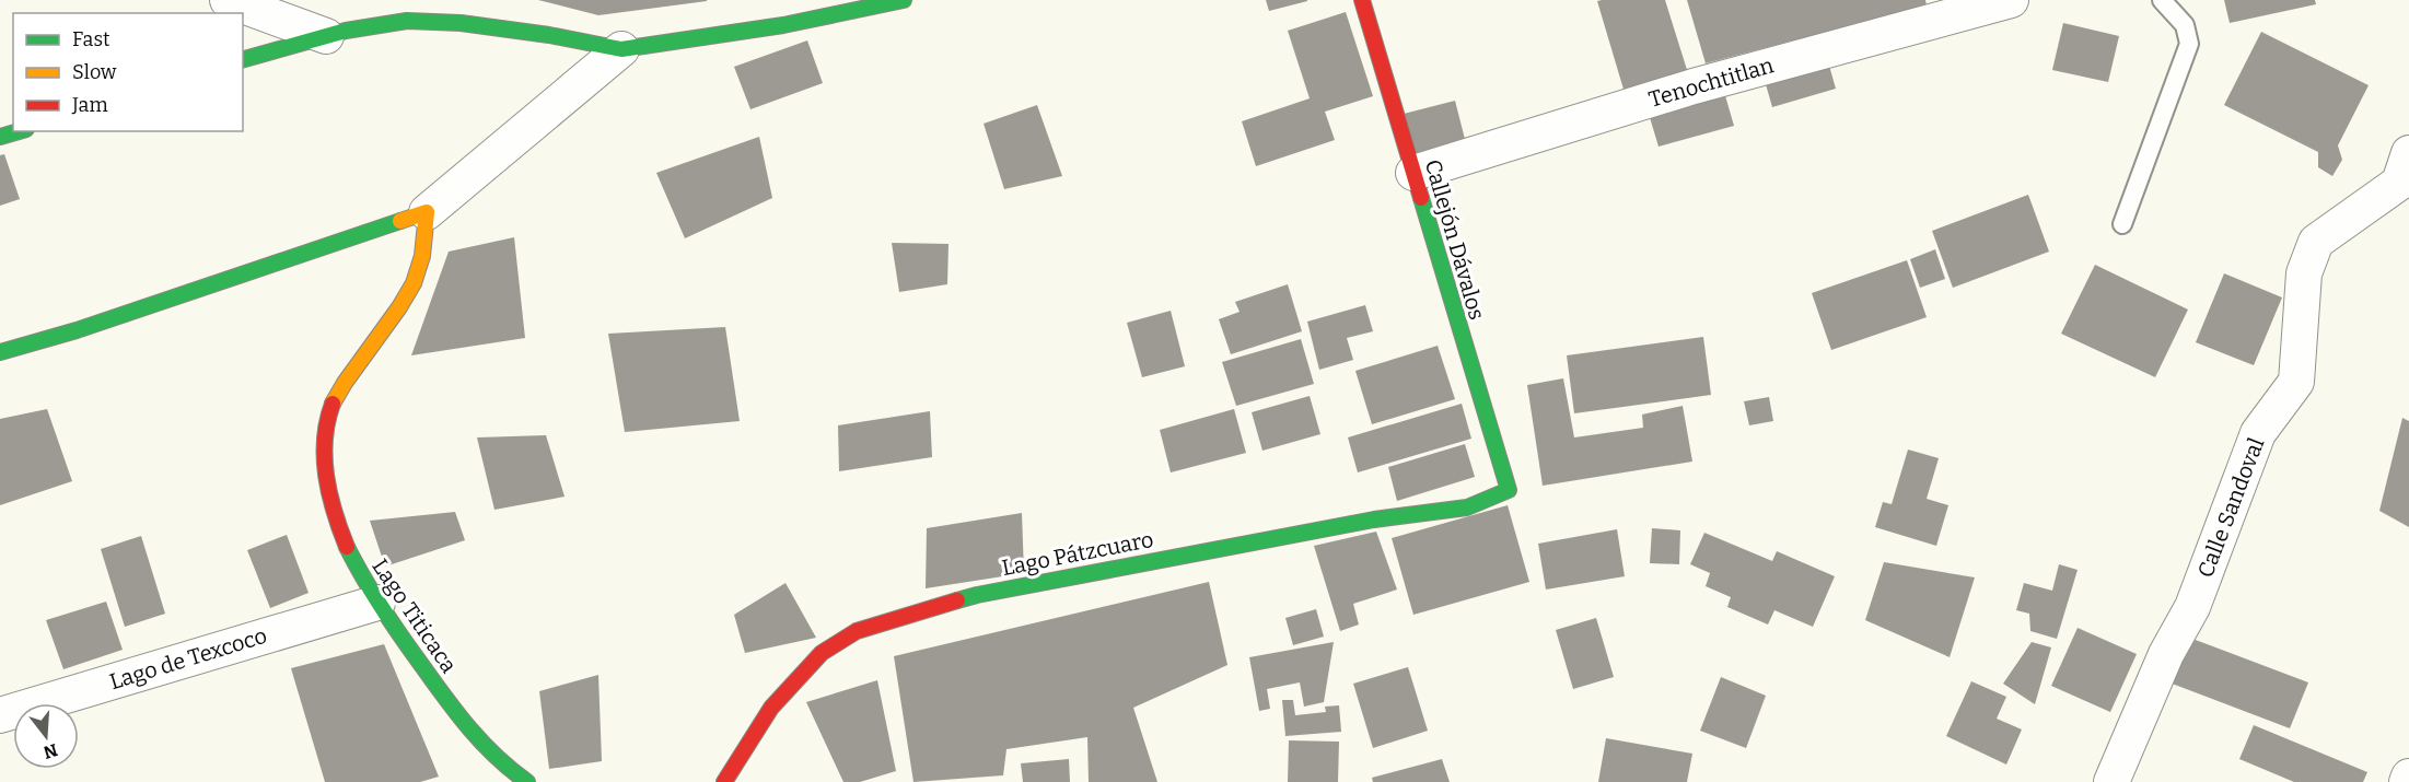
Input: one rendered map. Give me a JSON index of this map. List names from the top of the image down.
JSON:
{
  "streets": {
    "street": [
      "Tenochtitlan",
      "Callejón Dávalos",
      "Calle Sandoval",
      "Lago Pátzcuaro",
      "Lago Titicaca",
      "Lago de Texcoco"
    ]
  },
  "crossings": [
    ["Tenochtitlan", "Callejón Dávalos"],
    ["Callejón Dávalos", "Lago Pátzcuaro"],
    ["Lago Titicaca", "Lago de Texcoco"]
  ],
  "legend": ["Fast", "Slow", "Jam"],
  "north": "bottom"
}
